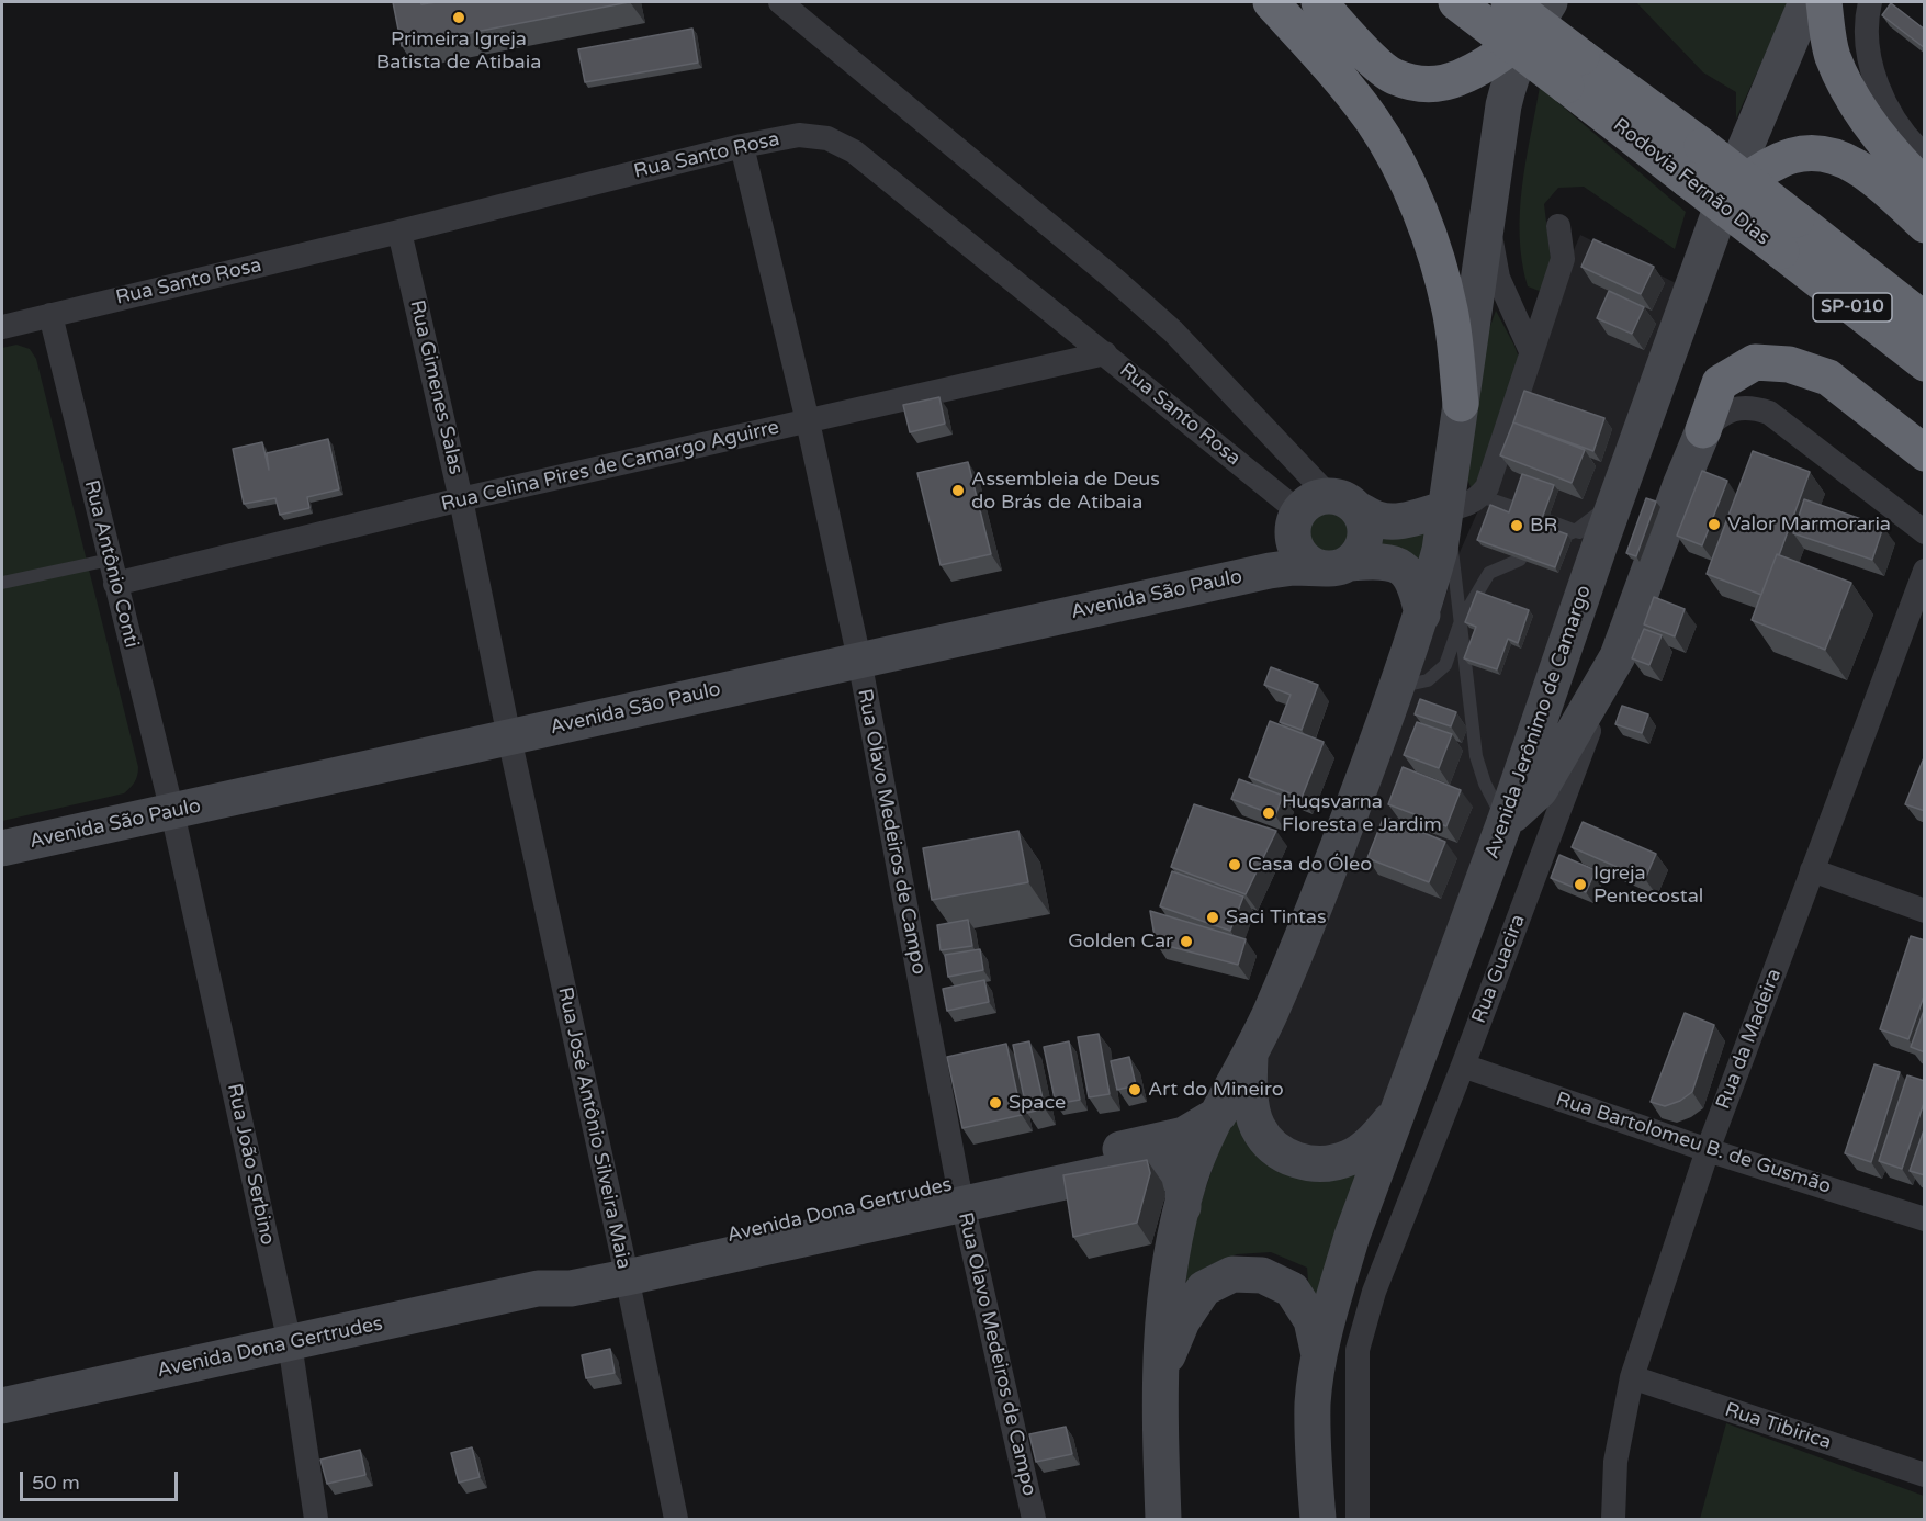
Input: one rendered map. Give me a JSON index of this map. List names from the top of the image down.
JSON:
{
  "streets": {
    "highway": ["Rodovia Fernão Dias", "SP-010"],
    "main road": [
      "Avenida São Paulo",
      "Avenida Jerônimo de Camargo",
      "Rua Guacira",
      "Avenida Dona Gertrudes"
    ],
    "street": [
      "Rua Santo Rosa",
      "Rua Gimenes Salas",
      "Rua Celina Pires de Camargo Aguirre",
      "Rua Antônio Conti",
      "Rua Olavo Medeiros de Campo",
      "Rua da Madeira",
      "Rua José Antônio Silveira Maia",
      "Rua Bartolomeu B. de Gusmão",
      "Rua João Serbino",
      "Rua Tibirica"
    ]
  },
  "crossings": [
    ["Rua Santo Rosa", "Rua Gimenes Salas"],
    ["Rua Santo Rosa", "Rua Celina Pires de Camargo Aguirre"],
    ["Rua Santo Rosa", "Rua Antônio Conti"],
    ["Rua Santo Rosa", "Avenida São Paulo"],
    ["Rua Santo Rosa", "Rua Olavo Medeiros de Campo"],
    ["Rua Gimenes Salas", "Rua Celina Pires de Camargo Aguirre"],
    ["Rua Gimenes Salas", "Avenida São Paulo"],
    ["Rua Gimenes Salas", "Rua José Antônio Silveira Maia"],
    ["Rua Celina Pires de Camargo Aguirre", "Rua Antônio Conti"],
    ["Rua Celina Pires de Camargo Aguirre", "Rua Olavo Medeiros de Campo"],
    ["Rua Antônio Conti", "Avenida São Paulo"],
    ["Rua Antônio Conti", "Rua João Serbino"],
    ["Avenida São Paulo", "Rua Olavo Medeiros de Campo"],
    ["Avenida São Paulo", "Rua José Antônio Silveira Maia"],
    ["Avenida São Paulo", "Rua João Serbino"],
    ["Rua Olavo Medeiros de Campo", "Avenida Dona Gertrudes"],
    ["Rua Guacira", "Rua Bartolomeu B. de Gusmão"],
    ["Rua da Madeira", "Rua Bartolomeu B. de Gusmão"],
    ["Rua da Madeira", "Rua Tibirica"],
    ["Rua José Antônio Silveira Maia", "Avenida Dona Gertrudes"],
    ["Rua João Serbino", "Avenida Dona Gertrudes"]
  ],
  "places": [
    "Primeira Igreja Batista de Atibaia",
    "Assembleia de Deus do Brás de Atibaia",
    "Valor Marmoraria",
    "BR",
    "Huqsvarna Floresta e Jardim",
    "Casa do Óleo",
    "Igreja Pentecostal",
    "Saci Tintas",
    "Golden Car",
    "Art do Mineiro",
    "Space"
  ],
  "scale_bar": "50 m"
}
